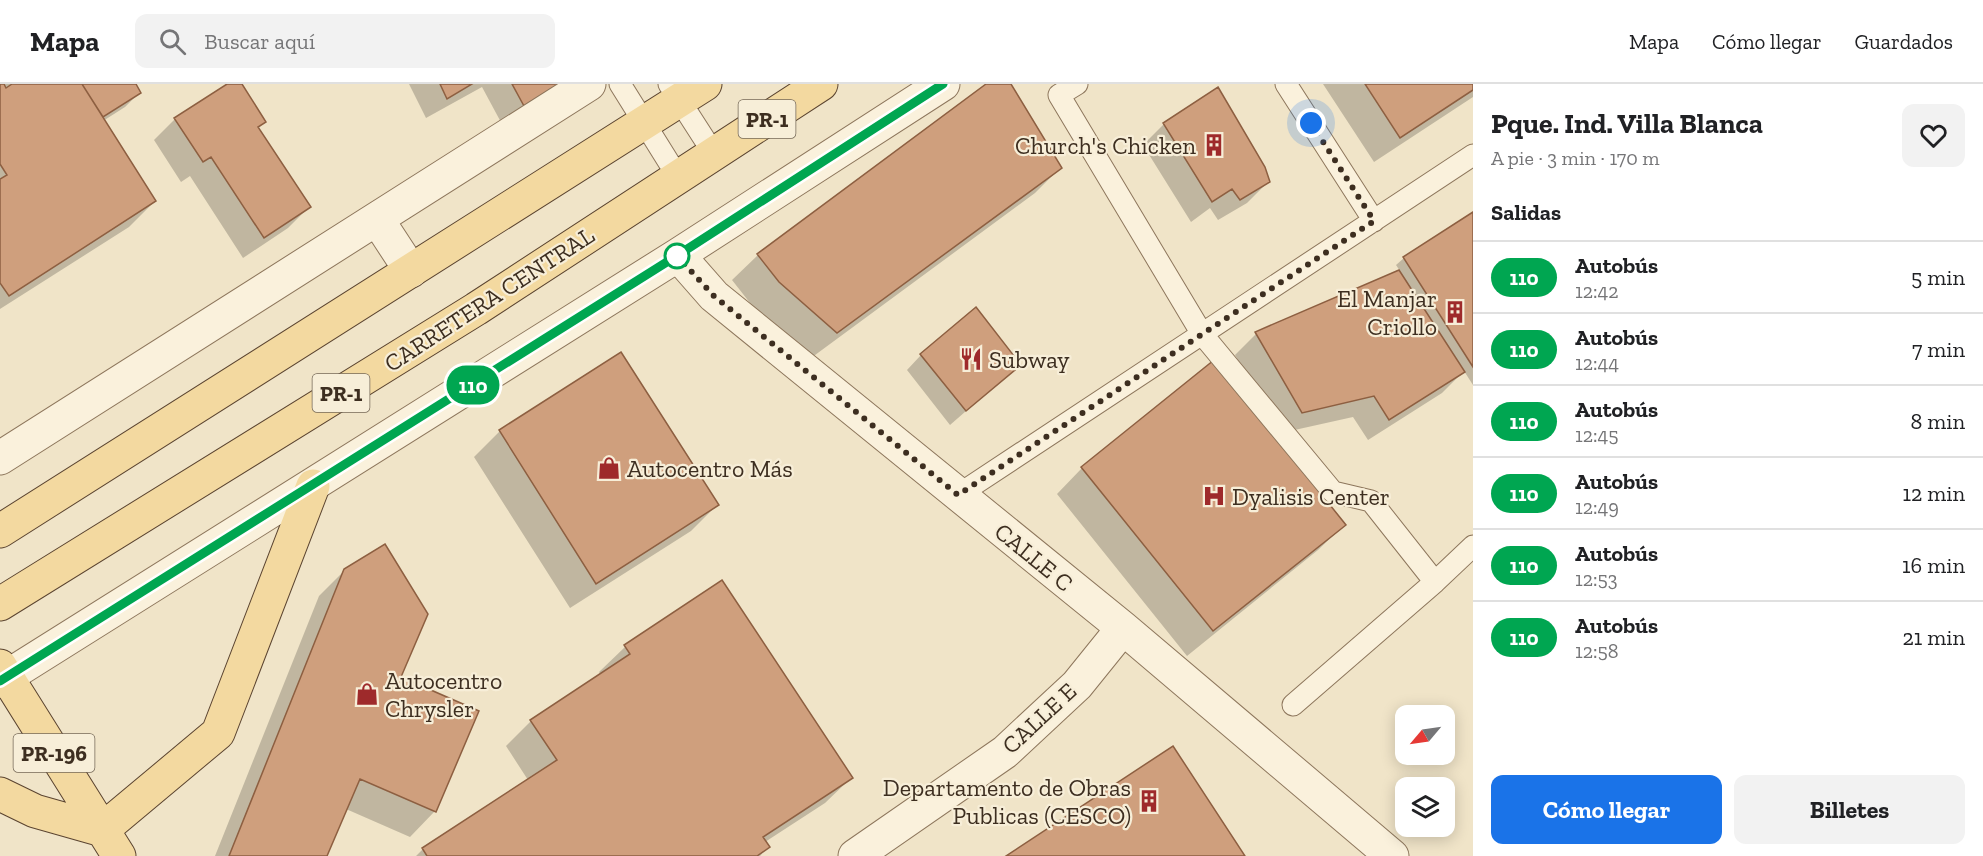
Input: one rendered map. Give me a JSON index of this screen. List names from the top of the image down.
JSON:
{
  "streets": {
    "main road": ["PR-1", "CARRETERA CENTRAL", "PR-196"],
    "street": ["CALLE C", "CALLE E"]
  },
  "crossings": [
    ["CALLE C", "CALLE E"]
  ],
  "places": {
    "building": ["Church's Chicken", "El Manjar Criollo", "Departamento de Obras Publicas (CESCO)"],
    "restaurant": ["Subway"],
    "shop": ["Autocentro Más", "Autocentro Chrysler"],
    "hospital": ["Dyalisis Center"]
  },
  "lines": ["bus line 110"],
  "north": "bottom left",
  "page": {
    "header": "Mapa",
    "search": "Buscar aquí",
    "nav": ["Mapa", "Cómo llegar", "Guardados"],
    "on_map": "110",
    "heading": [
      ["Pque. Ind. Villa Blanca", "A pie · 3 min · 170 m"],
      "Salidas"
    ],
    "list": [
      {
        "mark": "110",
        "name": "Autobús",
        "note": "12:42",
        "value": "5 min"
      },
      {
        "mark": "110",
        "name": "Autobús",
        "note": "12:44",
        "value": "7 min"
      },
      {
        "mark": "110",
        "name": "Autobús",
        "note": "12:45",
        "value": "8 min"
      },
      {
        "mark": "110",
        "name": "Autobús",
        "note": "12:49",
        "value": "12 min"
      },
      {
        "mark": "110",
        "name": "Autobús",
        "note": "12:53",
        "value": "16 min"
      },
      {
        "mark": "110",
        "name": "Autobús",
        "note": "12:58",
        "value": "21 min"
      }
    ],
    "buttons": ["Cómo llegar", "Billetes"]
  }
}
